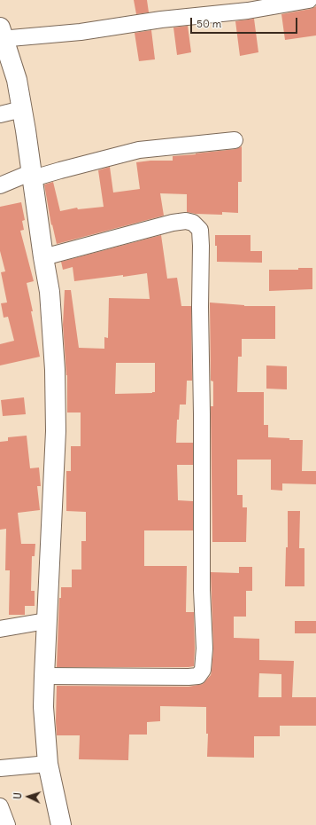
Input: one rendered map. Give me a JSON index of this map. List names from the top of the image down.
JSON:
{
  "scale_bar": "50 m",
  "north": "left"
}
